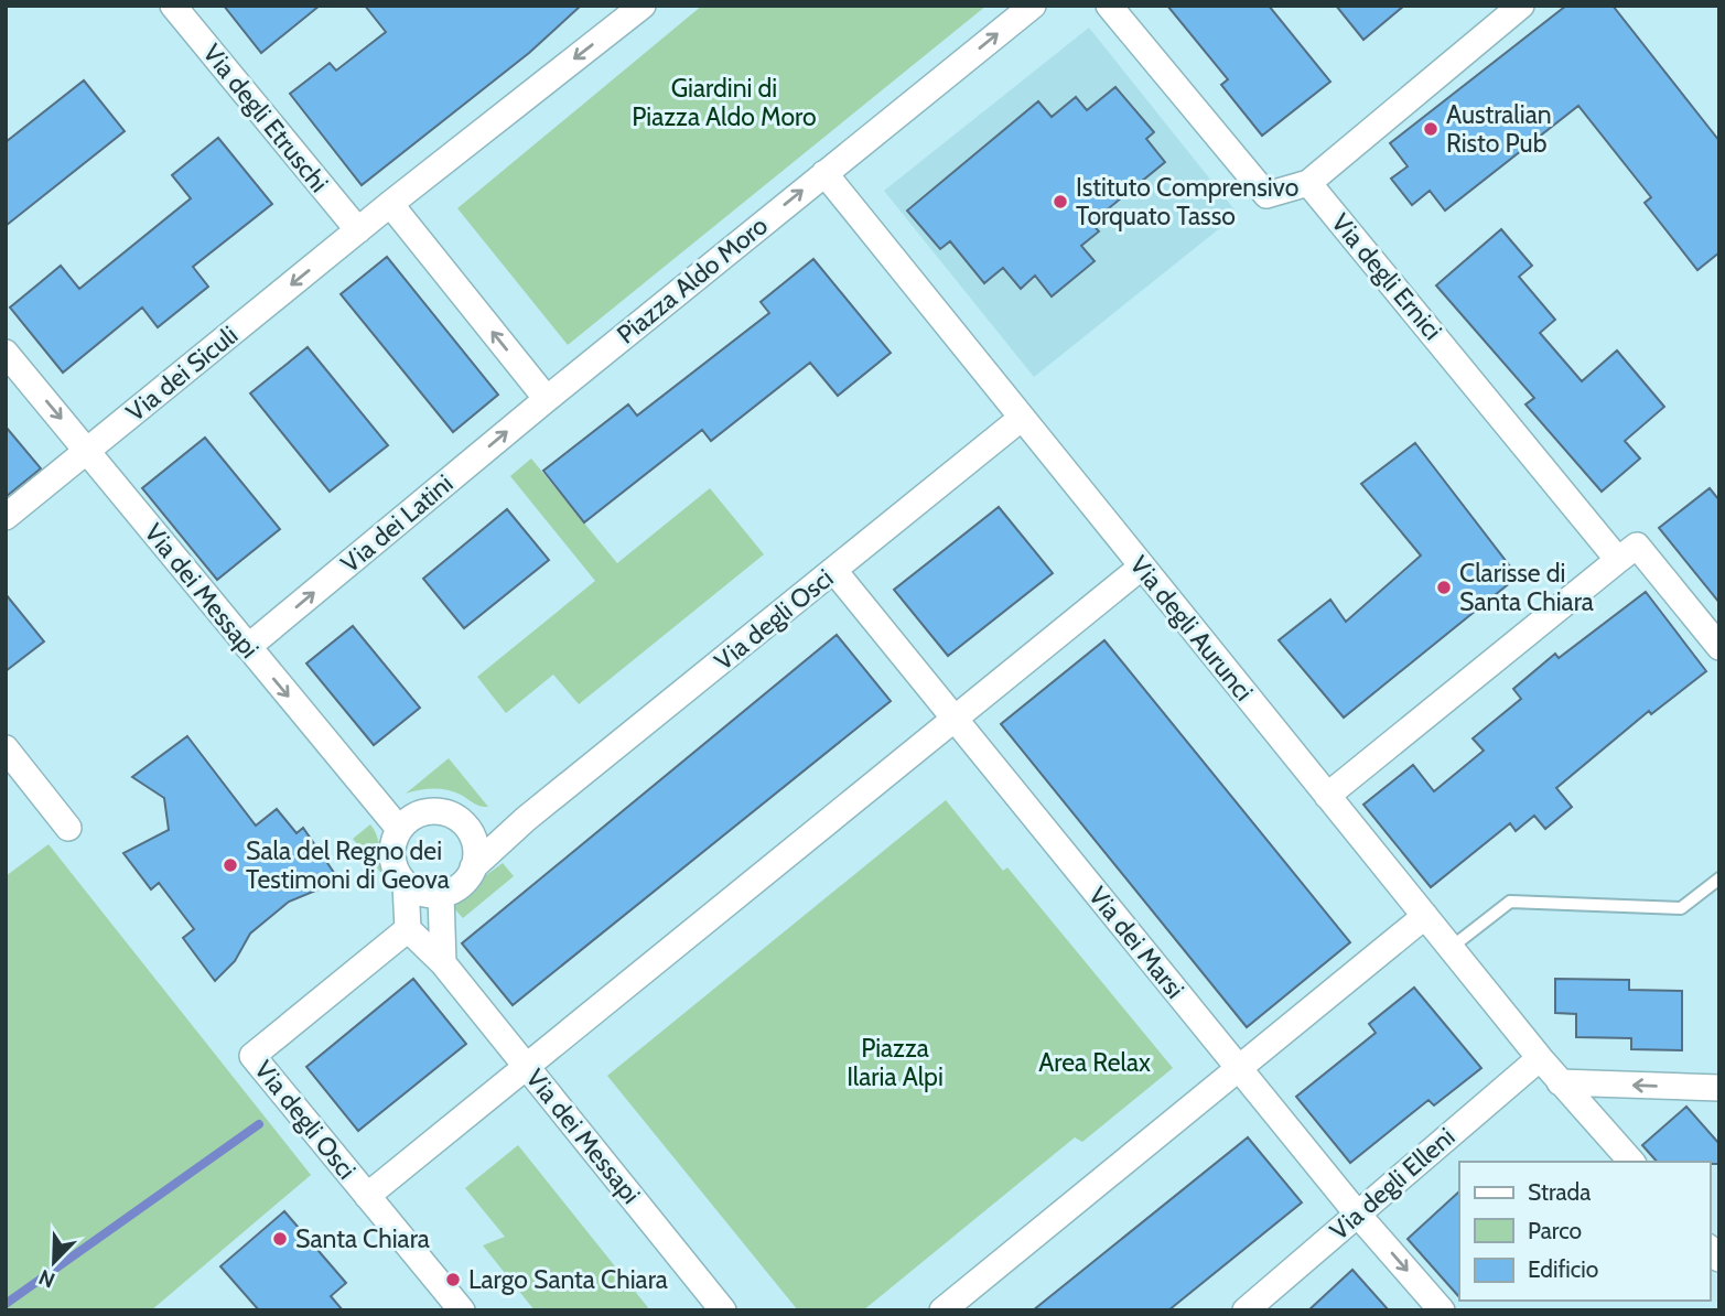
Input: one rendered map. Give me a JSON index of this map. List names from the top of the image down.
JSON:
{
  "streets": {
    "street": [
      "Via degli Etruschi",
      "Via degli Ernici",
      "Piazza Aldo Moro",
      "Via dei Siculi",
      "Via dei Latini",
      "Via dei Messapi",
      "Via degli Osci",
      "Via degli Aurunci",
      "Via dei Marsi",
      "Via degli Elleni"
    ]
  },
  "crossings": [
    ["Via degli Etruschi", "Via dei Siculi"],
    ["Piazza Aldo Moro", "Via dei Latini"],
    ["Piazza Aldo Moro", "Via degli Aurunci"],
    ["Via dei Siculi", "Via dei Messapi"],
    ["Via dei Latini", "Via dei Messapi"],
    ["Via dei Messapi", "Via degli Osci"],
    ["Via degli Osci", "Via degli Aurunci"],
    ["Via degli Osci", "Via dei Marsi"],
    ["Via degli Aurunci", "Via degli Elleni"],
    ["Via dei Marsi", "Via degli Elleni"]
  ],
  "one_way": ["Piazza Aldo Moro", "Via dei Siculi", "Via dei Latini"],
  "parks": ["Giardini di Piazza Aldo Moro", "Piazza Ilaria Alpi", "Area Relax"],
  "places": [
    "Australian Risto Pub",
    "Istituto Comprensivo Torquato Tasso",
    "Clarisse di Santa Chiara",
    "Sala del Regno dei Testimoni di Geova",
    "Santa Chiara",
    "Largo Santa Chiara"
  ],
  "legend": ["Strada", "Parco", "Edificio"],
  "north": "bottom left"
}
